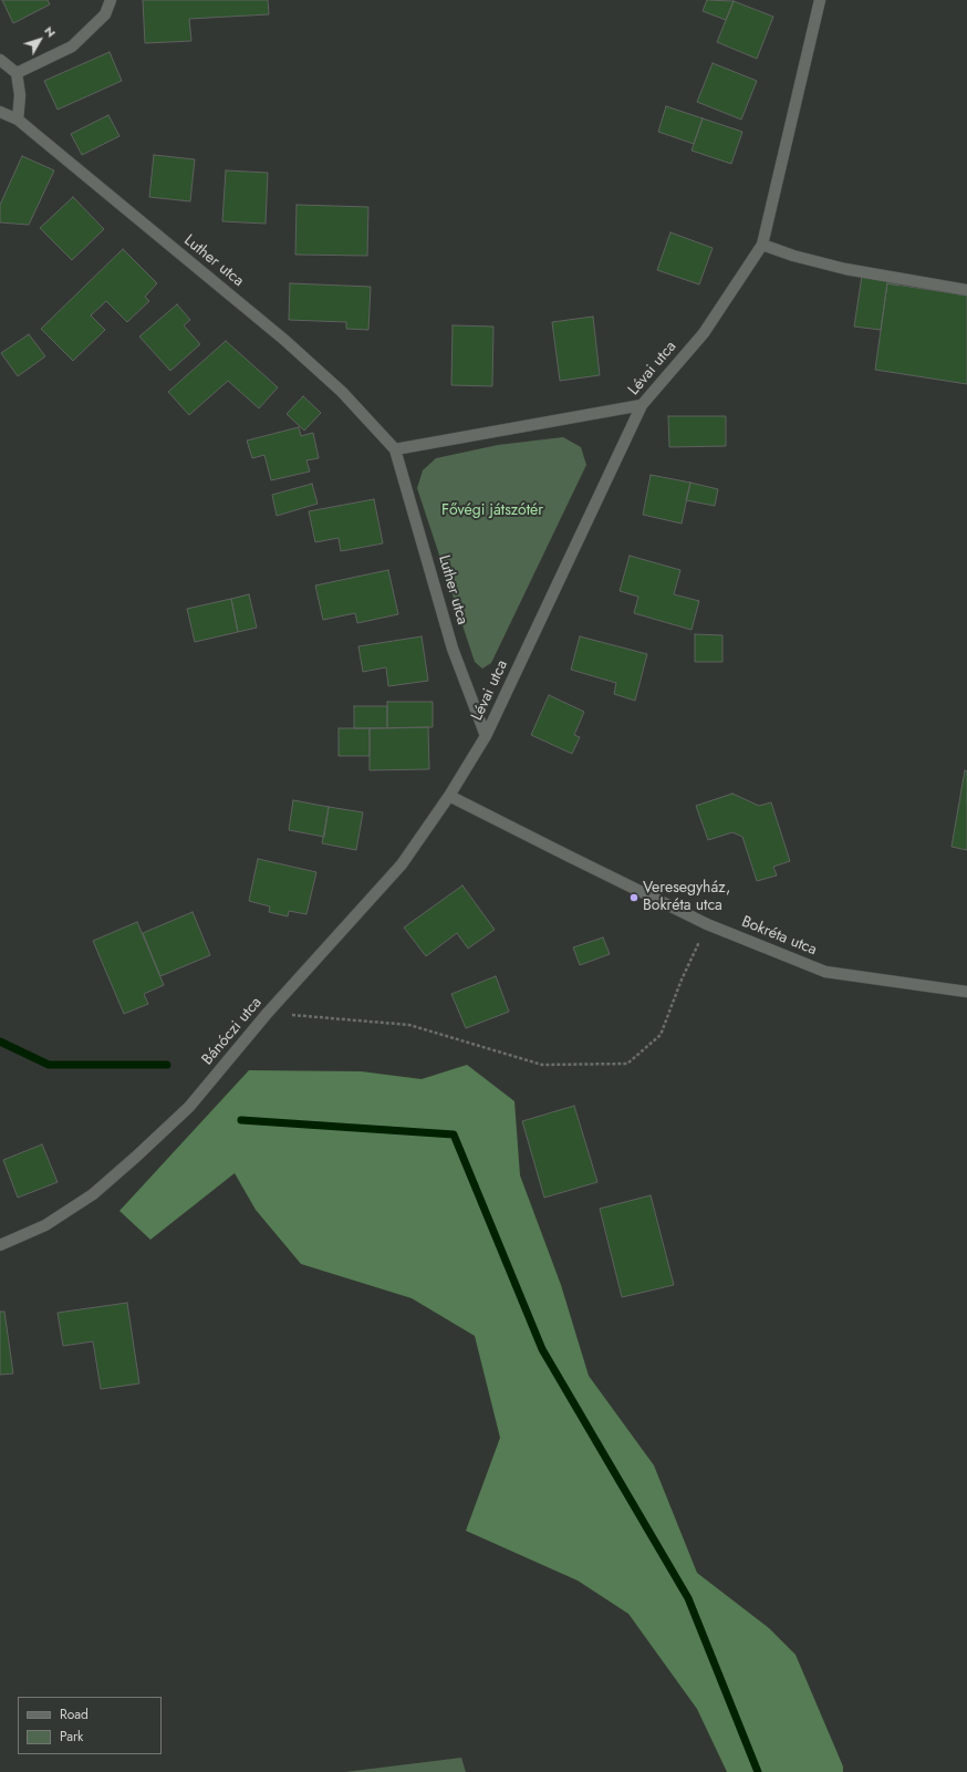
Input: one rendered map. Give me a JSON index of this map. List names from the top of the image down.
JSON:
{
  "streets": {
    "street": [
      "Luther utca",
      "Lévai utca",
      "Bokréta utca",
      "Bánóczi utca"
    ]
  },
  "crossings": [
    ["Luther utca", "Lévai utca"],
    ["Lévai utca", "Bokréta utca"],
    ["Lévai utca", "Bánóczi utca"],
    ["Bokréta utca", "Bánóczi utca"]
  ],
  "parks": ["Fővégi játszótér"],
  "places": ["Veresegyház, Bokréta utca"],
  "legend": ["Road", "Park"],
  "north": "top right"
}
